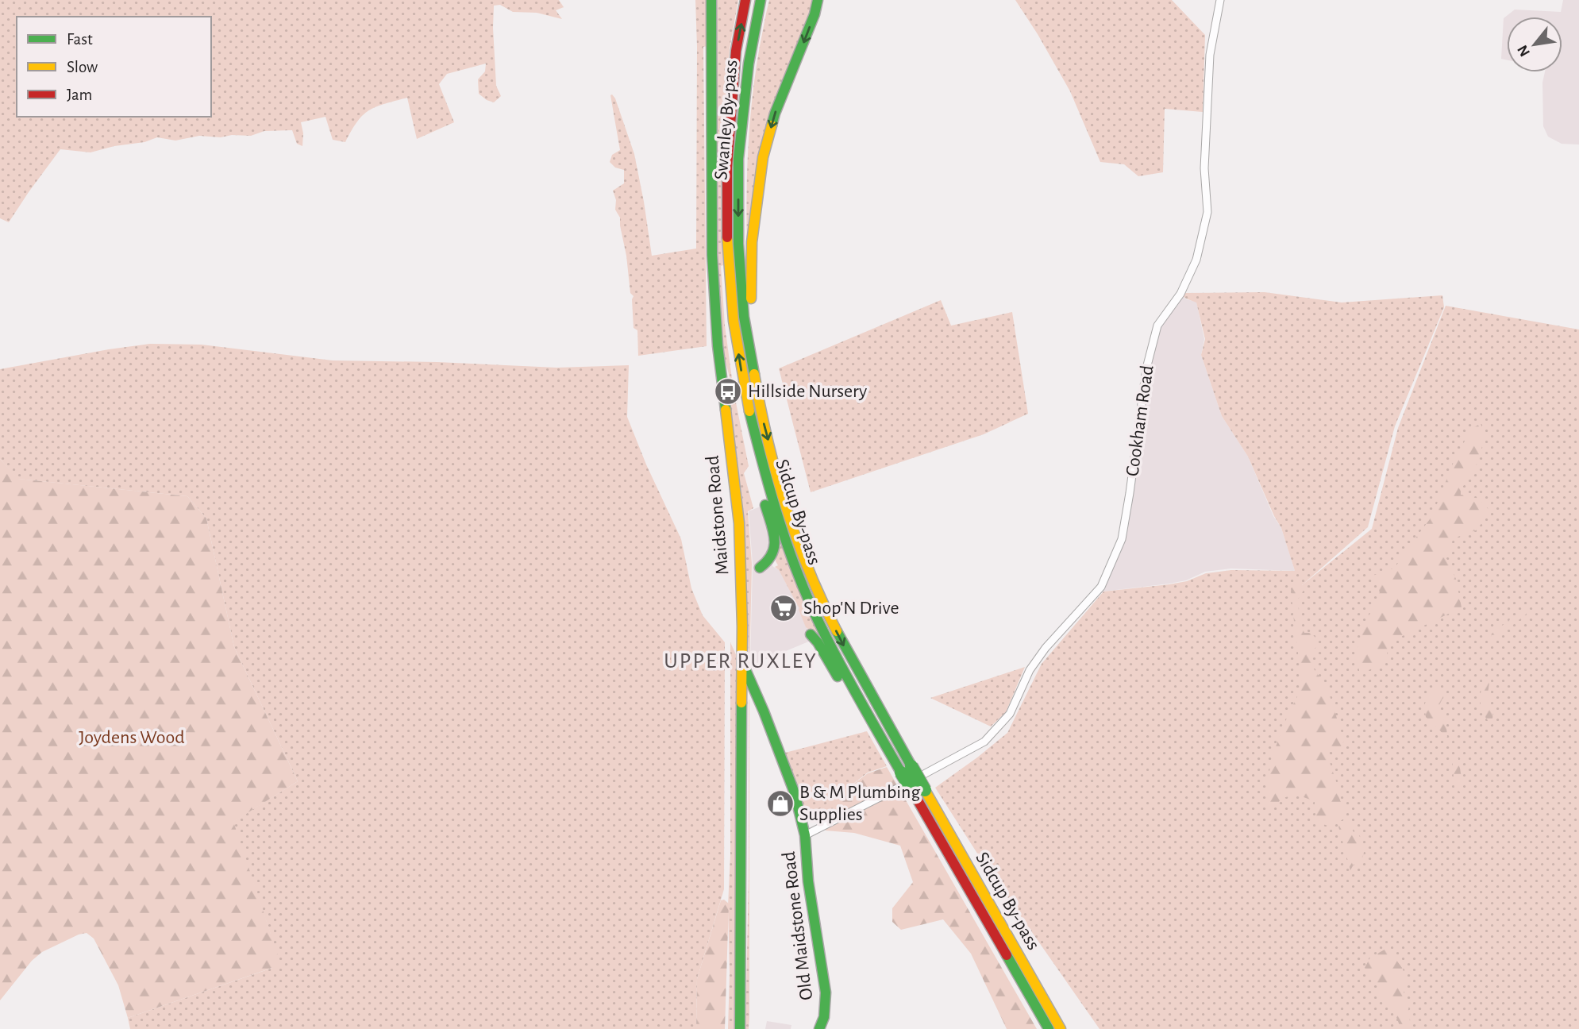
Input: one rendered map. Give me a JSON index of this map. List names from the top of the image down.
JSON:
{
  "streets": {
    "main road": [
      "Swanley By-pass",
      "Sidcup By-pass",
      "Maidstone Road",
      "Old Maidstone Road"
    ],
    "street": ["Cookham Road"]
  },
  "crossings": [
    ["Swanley By-pass", "Sidcup By-pass"],
    ["Maidstone Road", "Old Maidstone Road"]
  ],
  "districts": ["UPPER RUXLEY"],
  "parks": ["Joydens Wood"],
  "places": {
    "bus stop": ["Hillside Nursery"],
    "supermarket": ["Shop'N Drive"],
    "shop": ["B & M Plumbing Supplies"]
  },
  "legend": ["Fast", "Slow", "Jam"],
  "north": "bottom left"
}
